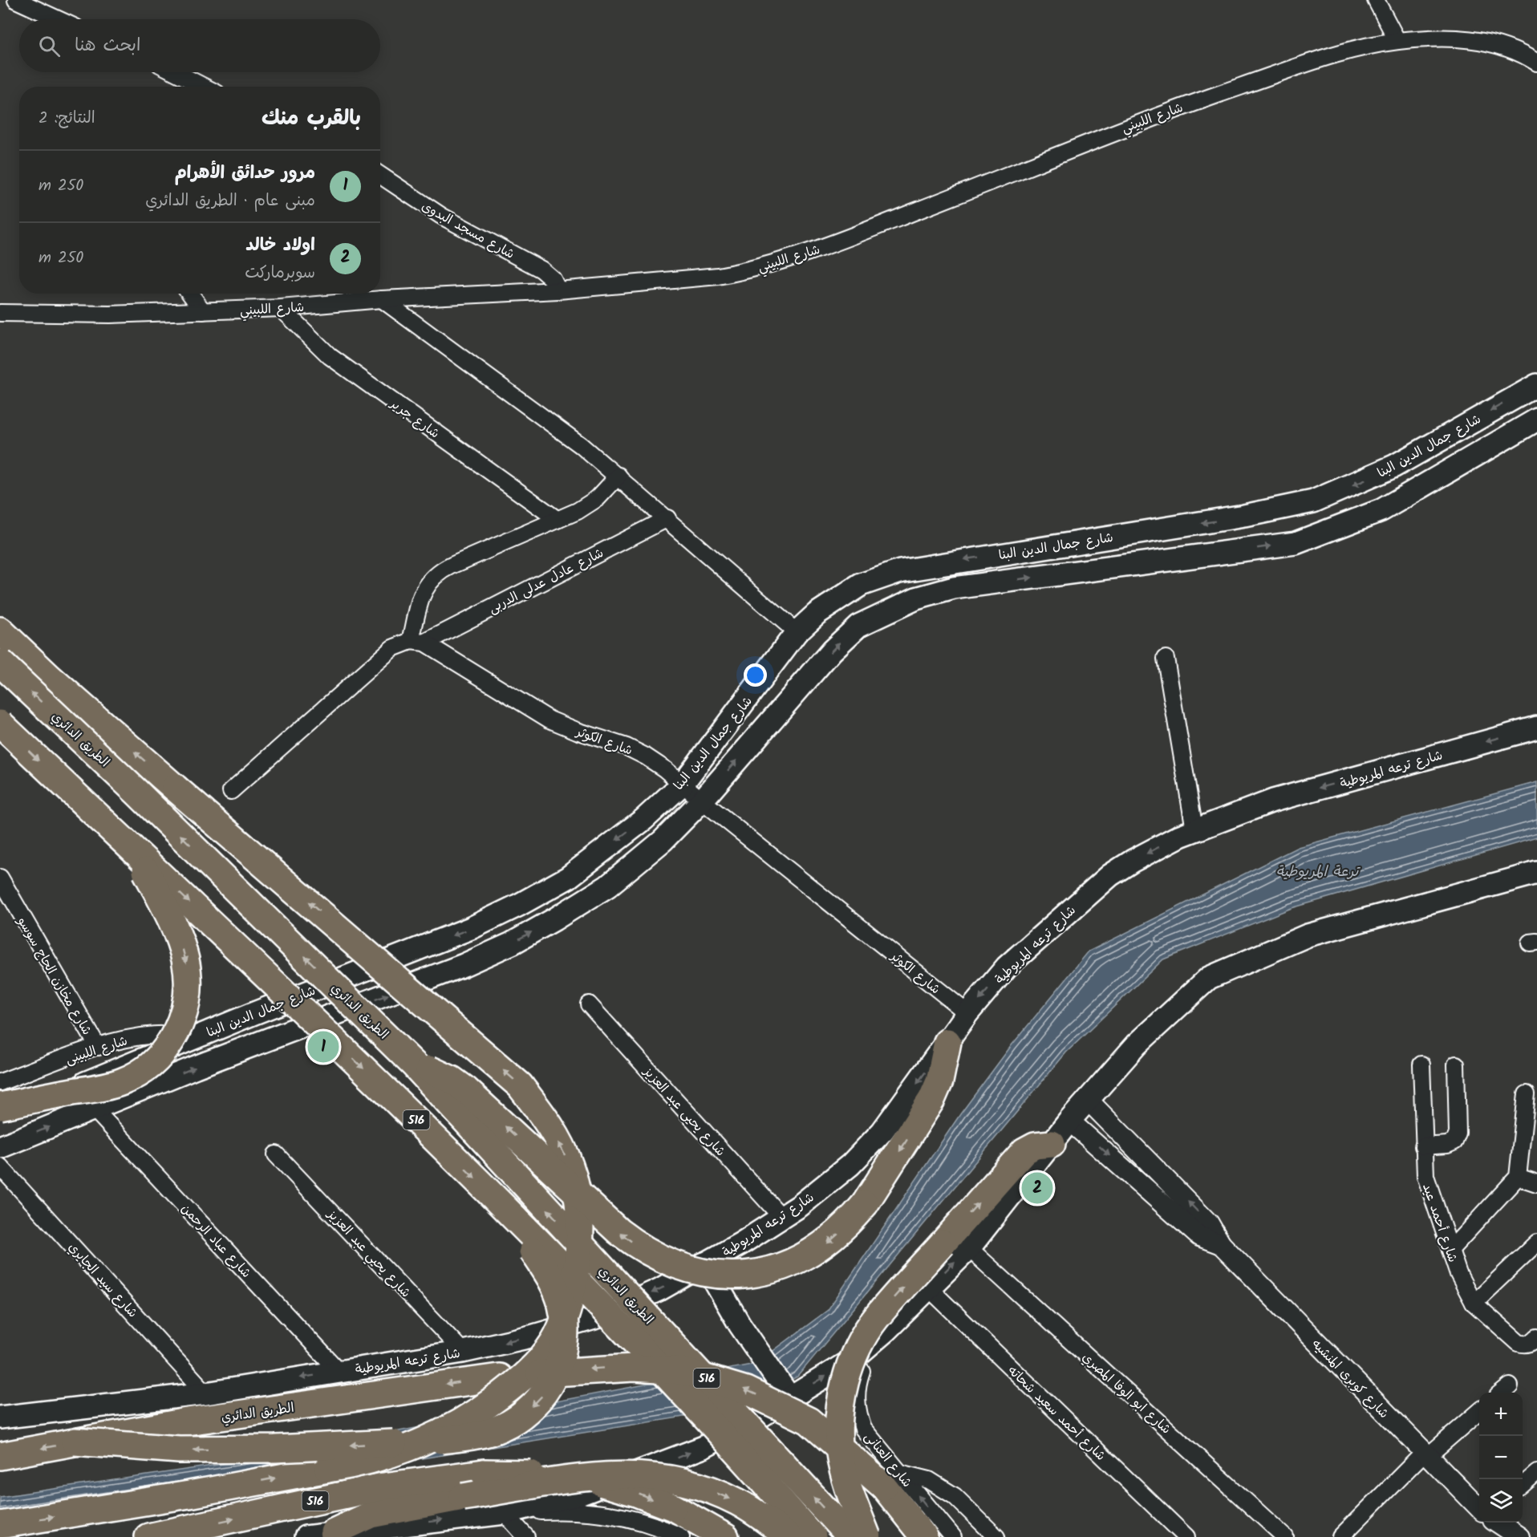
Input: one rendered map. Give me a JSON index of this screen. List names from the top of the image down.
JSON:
{
  "streets": {
    "highway": ["الطريق الدائري", "516"],
    "main road": ["شارع جمال الدين البنا", "شارع ترعه المريوطية"],
    "street": [
      "شارع اللبيني",
      "شارع مسجد البدوى",
      "شارع جرير",
      "شارع عادل عدلى الدربى",
      "شارع الكوثر",
      "شارع مخازن الحاج سوسو",
      "شارع اللبينى",
      "شارع يحيى عبد العزيز",
      "شارع أحمد عيد",
      "شارع عباد الرحمن",
      "شارع يحيي عبد العزيز",
      "شارع سيد الجايري",
      "شارع كوبرى المنشيه",
      "شارع ابو الوفا المصري",
      "شارع أحمد سعيد شحاته",
      "شارع العنانى"
    ]
  },
  "crossings": [
    ["شارع اللبيني", "شارع مسجد البدوى"],
    ["شارع اللبيني", "شارع جرير"],
    ["شارع جمال الدين البنا", "شارع الكوثر"],
    ["شارع جمال الدين البنا", "شارع اللبينى"],
    ["شارع جمال الدين البنا", "شارع عباد الرحمن"],
    ["شارع عادل عدلى الدربى", "شارع الكوثر"],
    ["شارع الكوثر", "شارع ترعه المريوطية"],
    ["شارع ترعه المريوطية", "شارع يحيى عبد العزيز"],
    ["شارع ترعه المريوطية", "شارع عباد الرحمن"],
    ["شارع ترعه المريوطية", "شارع يحيي عبد العزيز"],
    ["شارع ترعه المريوطية", "شارع سيد الجايري"],
    ["شارع مخازن الحاج سوسو", "شارع اللبينى"]
  ],
  "water": ["ترعة المريوطية"],
  "page": {
    "search": "ابحث هنا",
    "heading": ["بالقرب منك", "النتائج: 2"],
    "list": [
      {
        "mark": "1",
        "name": "مرور حدائق الأهرام",
        "note": "مبنى عام · الطريق الدائري",
        "value": "250 m"
      },
      {
        "mark": "2",
        "name": "اولاد خالد",
        "note": "سوبرماركت",
        "value": "250 m"
      }
    ],
    "pins": ["1", "2"],
    "map_buttons": ["+", "−"]
  }
}
